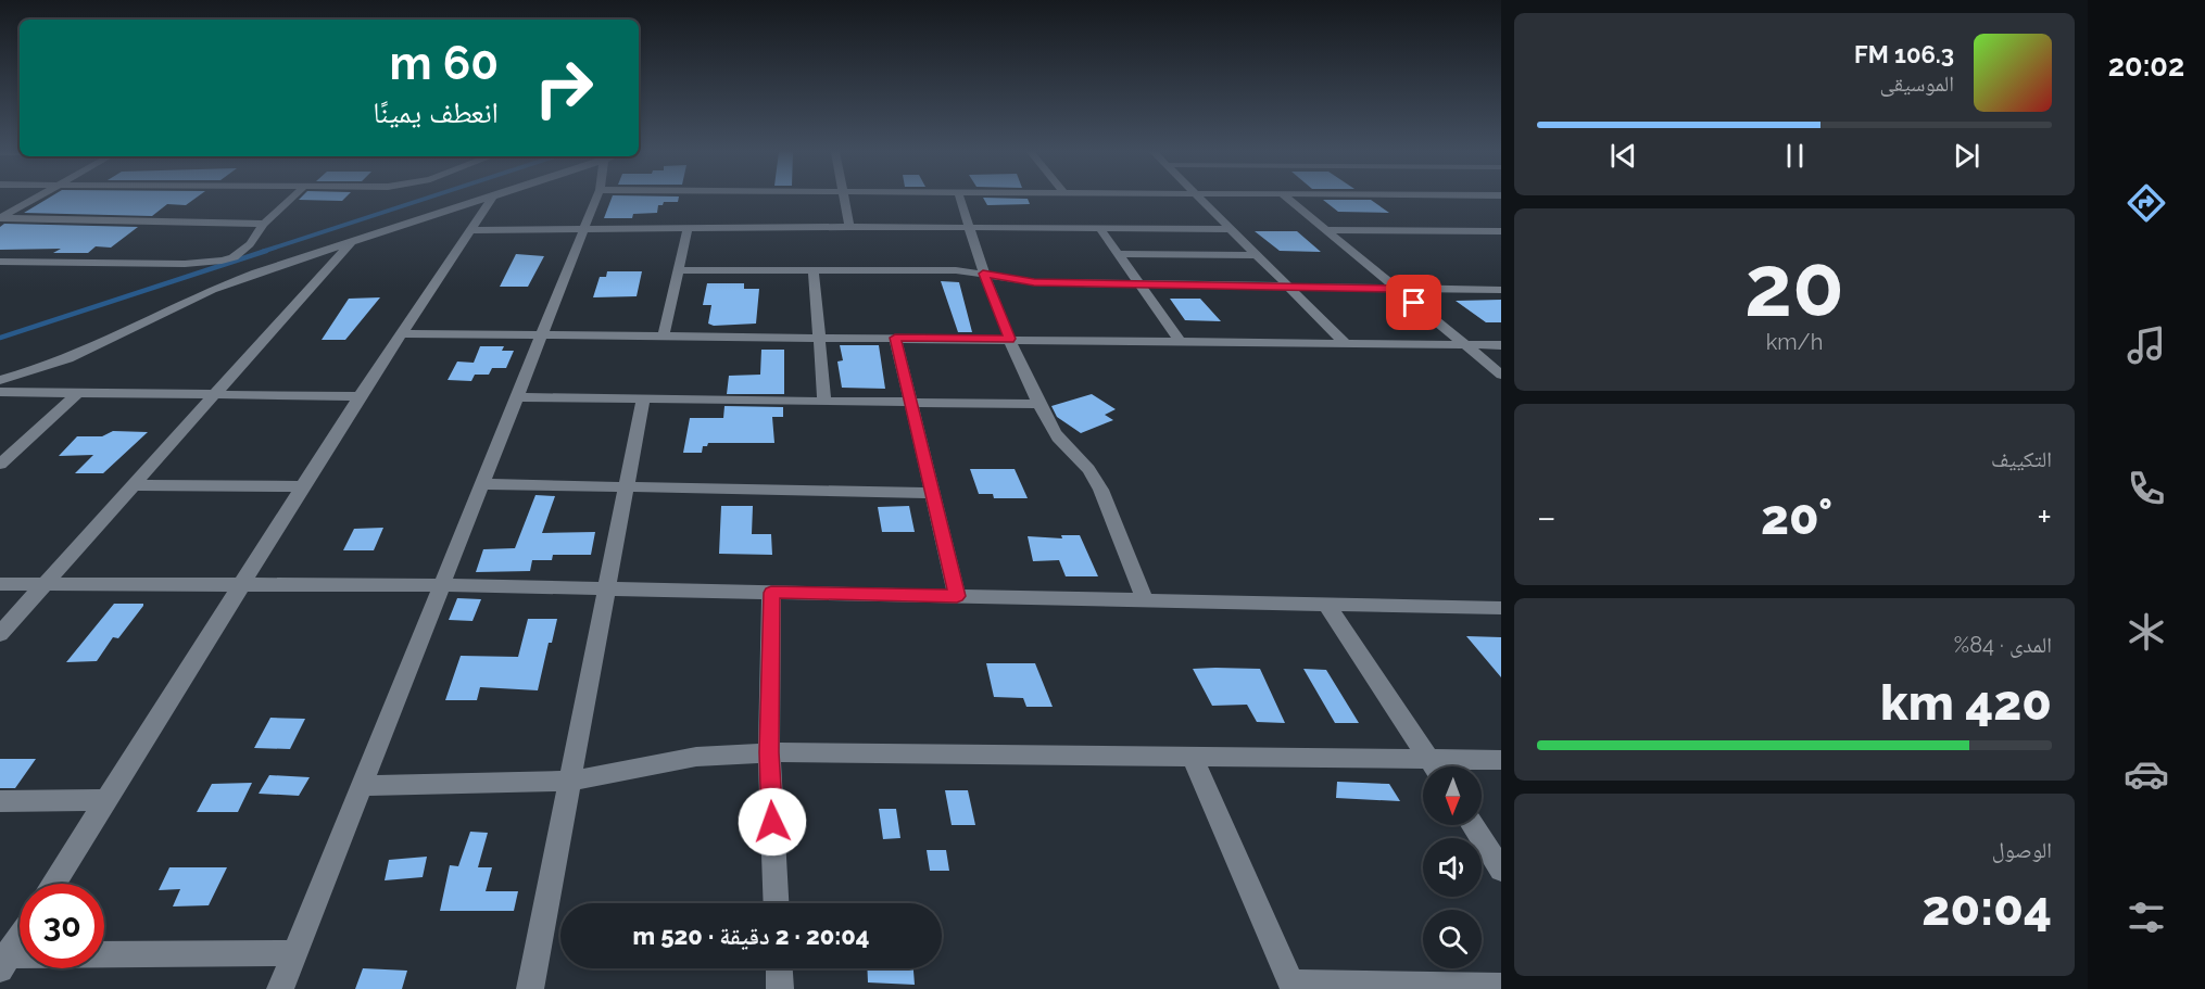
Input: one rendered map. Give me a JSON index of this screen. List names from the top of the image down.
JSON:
{
  "north": "bottom",
  "page": {
    "tabs": "20:02",
    "turn": ["60 m", "انعطف يمينًا"],
    "song": ["106.3 FM", "الموسيقى"],
    "tile": [
      ["20", "km/h"],
      "التكييف",
      ["المدى · 84%", "420 km"],
      ["الوصول", "20:04"]
    ],
    "heat": ["−", "20°", "+"],
    "limit": "30",
    "trip": "20:04 · 2 دقيقة · 520 m"
  }
}
